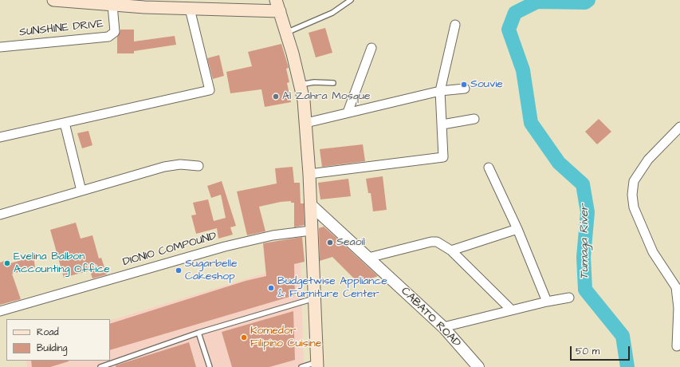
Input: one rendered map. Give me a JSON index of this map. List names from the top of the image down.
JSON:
{
  "streets": {
    "street": ["SUNSHINE DRIVE", "DIONIO COMPOUND", "CABATO ROAD"]
  },
  "water": ["Tumaga River"],
  "places": [
    "Souvie",
    "Al Zahra Mosque",
    "Seaoil",
    "Evelina Balbon Accounting Office",
    "Sugarbelle Cakeshop",
    "Budgetwise Appliance & Furniture Center",
    "Komedor Filipino Cuisine"
  ],
  "legend": ["Road", "Building"],
  "scale_bar": "50 m"
}
